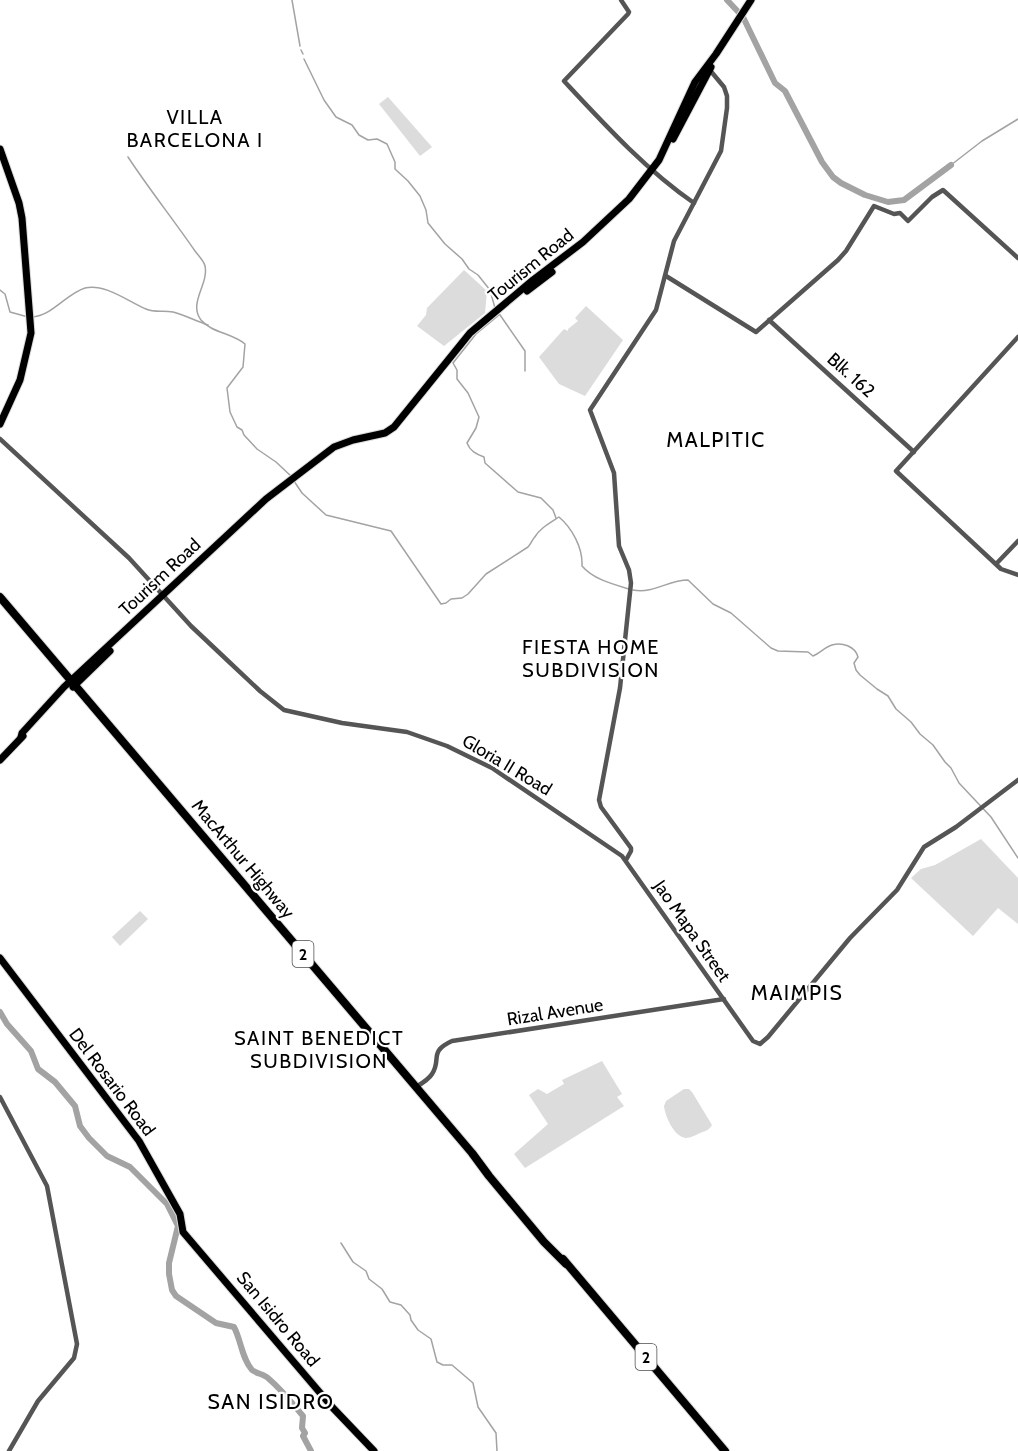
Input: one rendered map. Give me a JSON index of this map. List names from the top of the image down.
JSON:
{
  "streets": {
    "highway": ["MacArthur Highway", "2"],
    "main road": ["Tourism Road", "Del Rosario Road", "San Isidro Road"],
    "street": [
      "Blk. 162",
      "Gloria II Road",
      "Jao Mapa Street",
      "Rizal Avenue"
    ]
  },
  "crossings": [
    ["Tourism Road", "Gloria II Road"],
    ["Tourism Road", "MacArthur Highway"],
    ["Gloria II Road", "Jao Mapa Street"],
    ["MacArthur Highway", "Rizal Avenue"],
    ["Jao Mapa Street", "Rizal Avenue"],
    ["Del Rosario Road", "San Isidro Road"]
  ],
  "districts": [
    "VILLA BARCELONA I",
    "MALPITIC",
    "FIESTA HOME SUBDIVISION",
    "MAIMPIS",
    "SAINT BENEDICT SUBDIVISION",
    "SAN ISIDRO"
  ]
}
